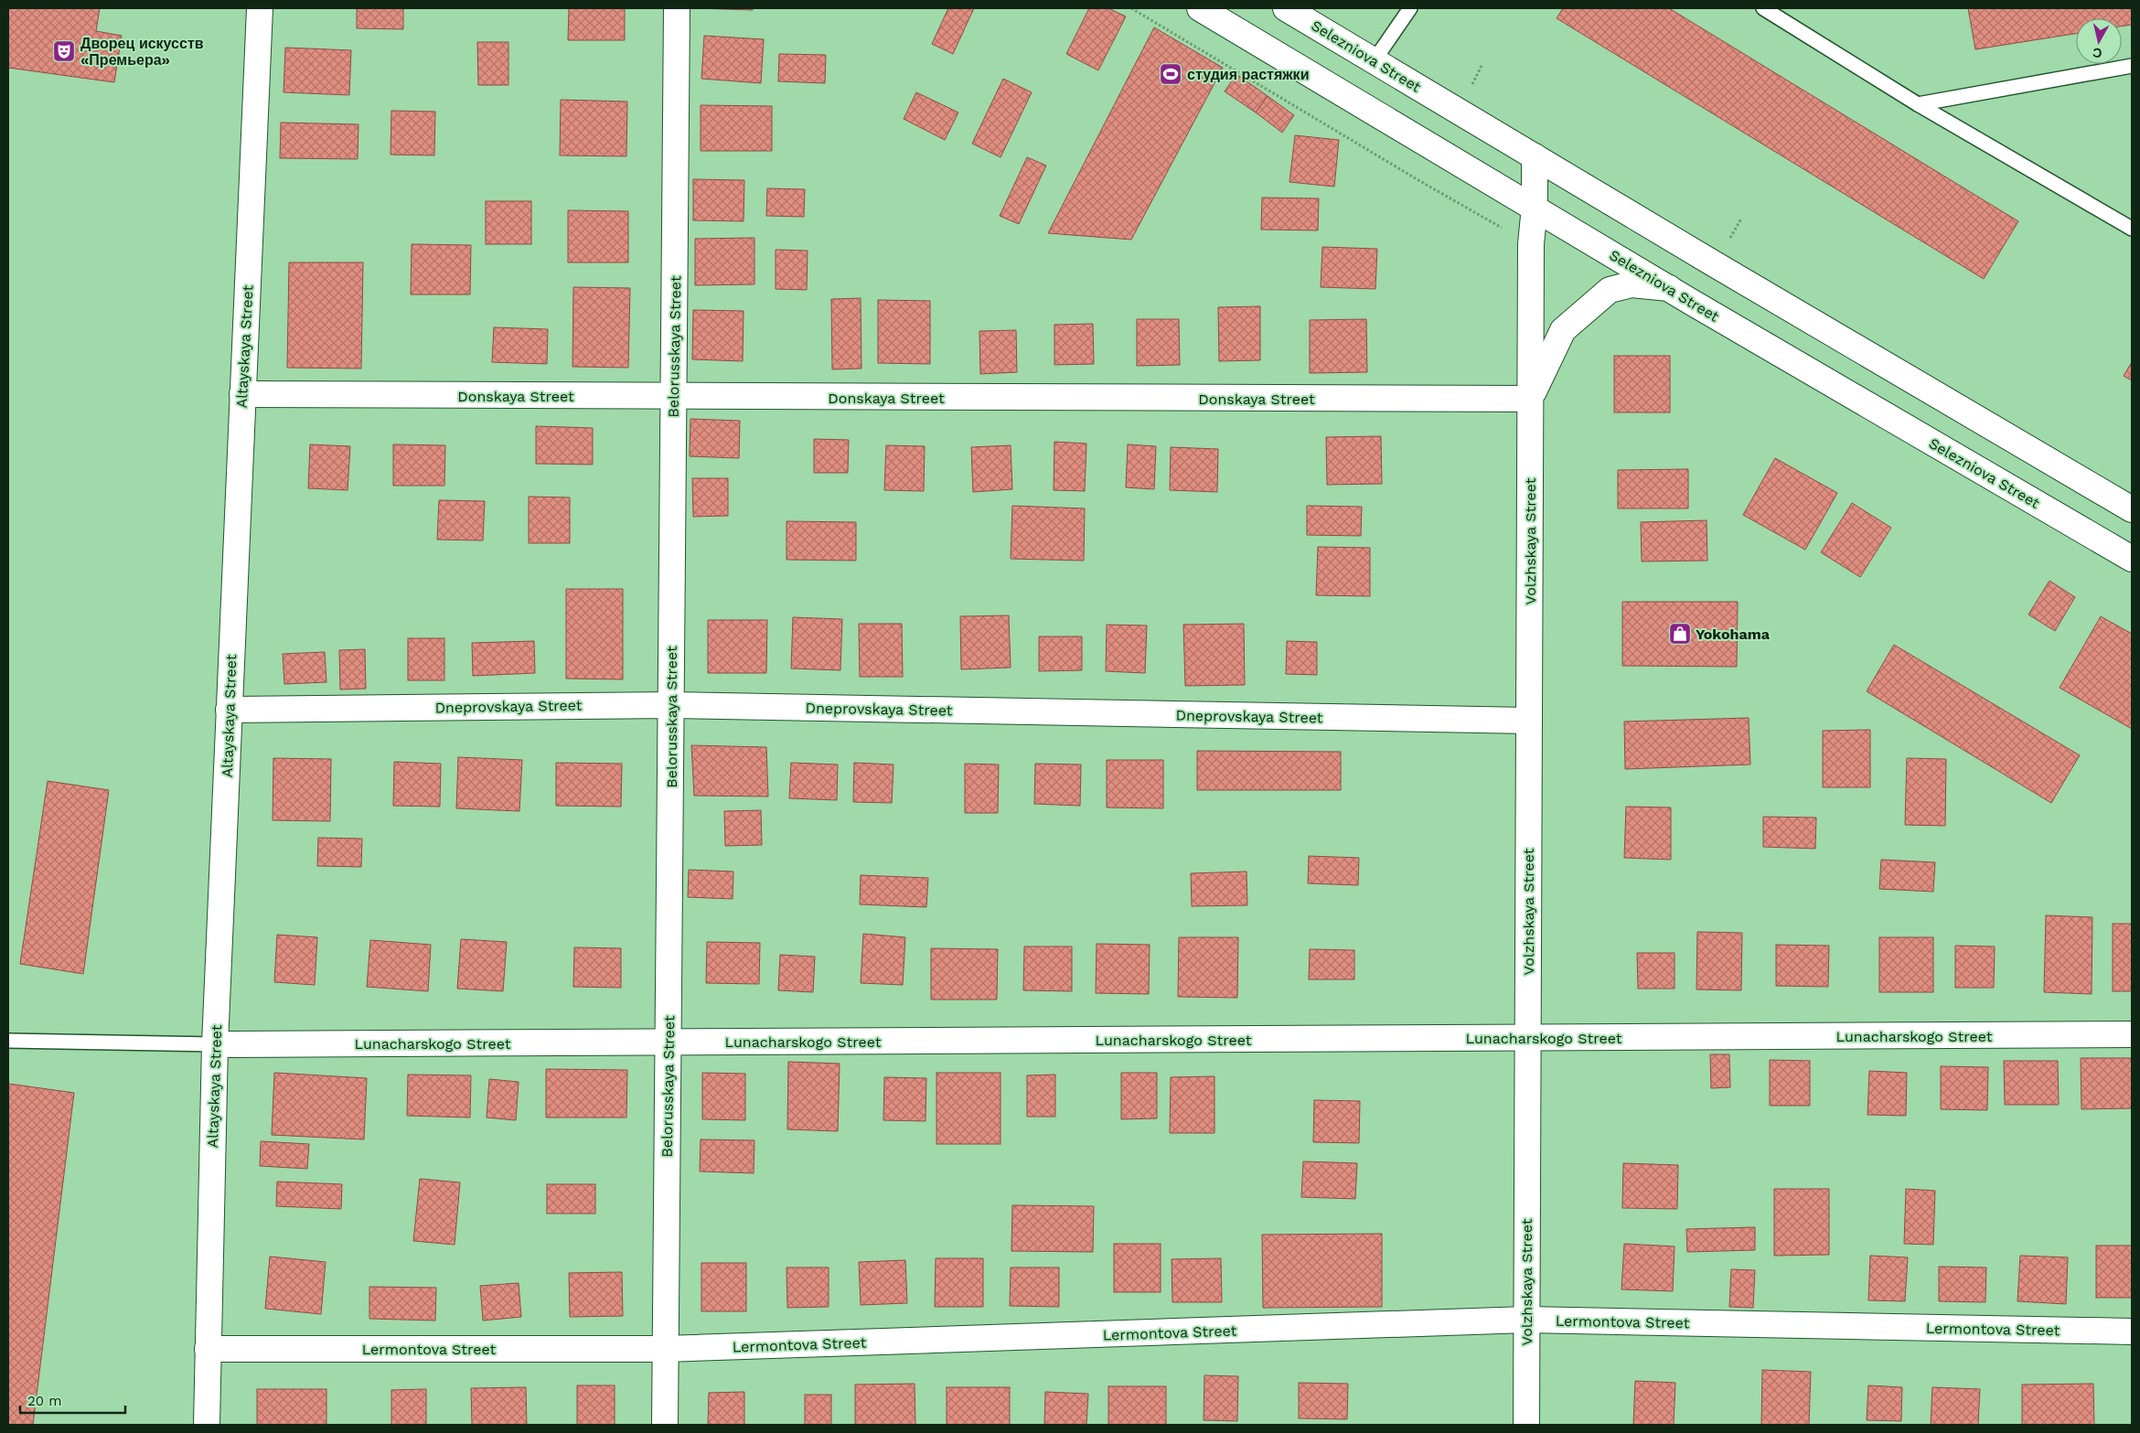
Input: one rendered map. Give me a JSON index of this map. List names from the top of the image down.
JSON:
{
  "streets": {
    "street": [
      "Selezniova Street",
      "Altayskaya Street",
      "Belorusskaya Street",
      "Donskaya Street",
      "Volzhskaya Street",
      "Dneprovskaya Street",
      "Lunacharskogo Street",
      "Lermontova Street"
    ]
  },
  "crossings": [
    ["Selezniova Street", "Volzhskaya Street"],
    ["Altayskaya Street", "Donskaya Street"],
    ["Altayskaya Street", "Dneprovskaya Street"],
    ["Altayskaya Street", "Lunacharskogo Street"],
    ["Altayskaya Street", "Lermontova Street"],
    ["Belorusskaya Street", "Donskaya Street"],
    ["Belorusskaya Street", "Dneprovskaya Street"],
    ["Belorusskaya Street", "Lunacharskogo Street"],
    ["Belorusskaya Street", "Lermontova Street"],
    ["Donskaya Street", "Volzhskaya Street"],
    ["Volzhskaya Street", "Dneprovskaya Street"],
    ["Volzhskaya Street", "Lunacharskogo Street"],
    ["Volzhskaya Street", "Lermontova Street"]
  ],
  "places": {
    "theatre": ["Дворец искусств «Премьера»"],
    "sports": ["студия растяжки"],
    "shop": ["Yokohama"]
  },
  "scale_bar": "20 m",
  "north": "bottom"
}
